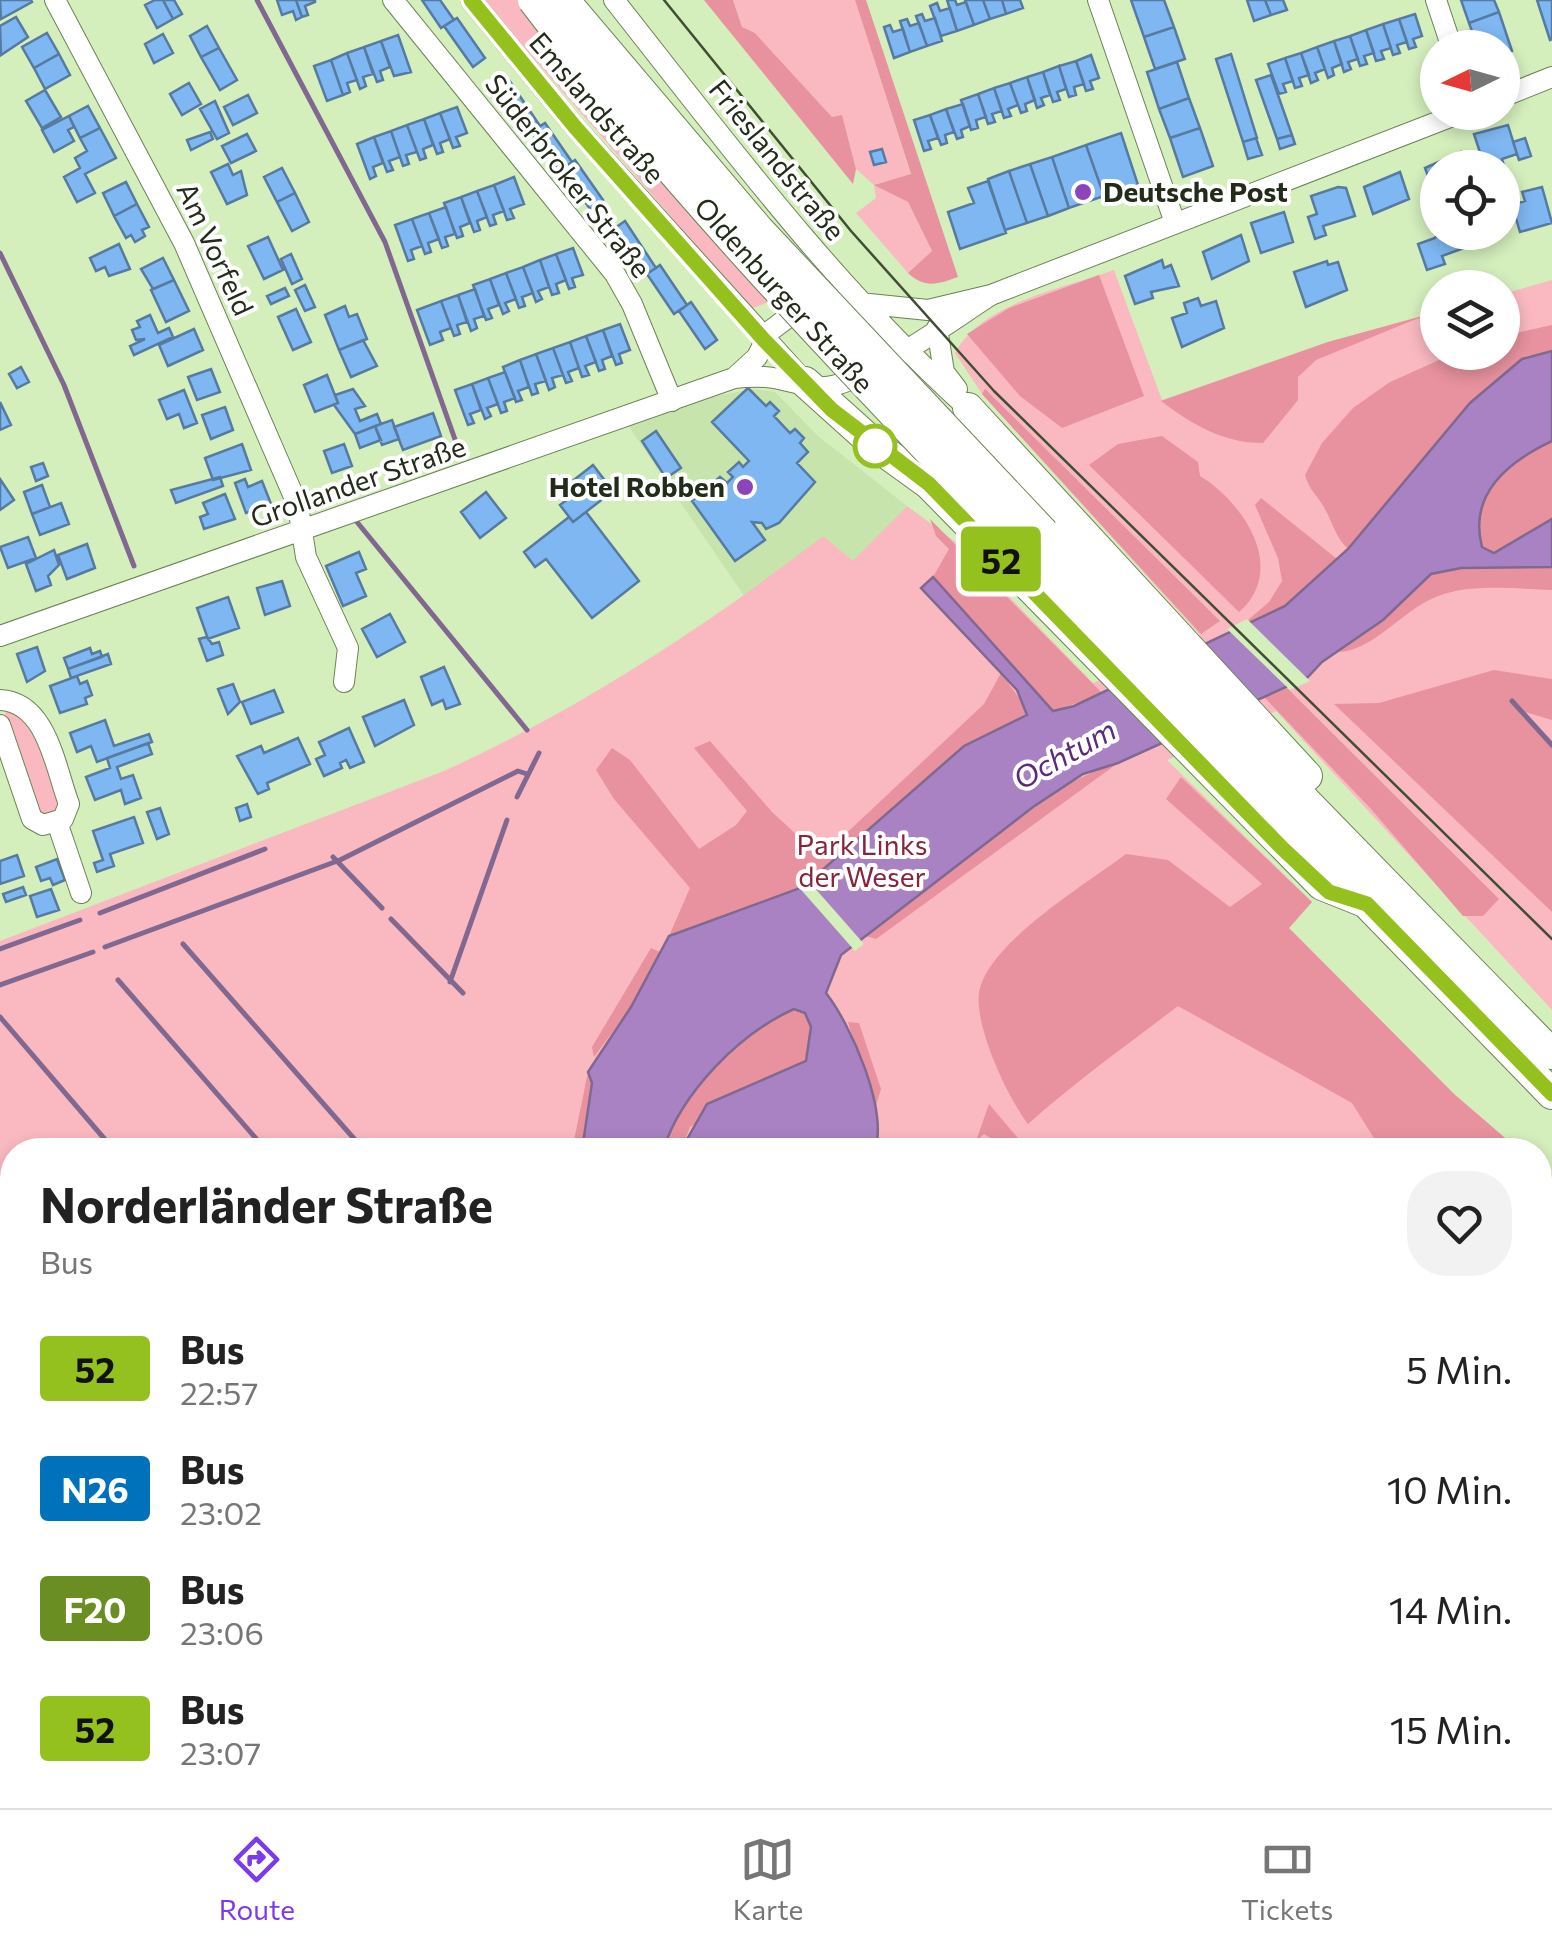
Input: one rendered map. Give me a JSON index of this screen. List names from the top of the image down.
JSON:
{
  "streets": {
    "highway": ["Oldenburger Straße"],
    "street": [
      "Emslandstraße",
      "Frieslandstraße",
      "Süderbroker Straße",
      "Am Vorfeld",
      "Grollander Straße"
    ]
  },
  "crossings": [
    ["Emslandstraße", "Grollander Straße"],
    ["Frieslandstraße", "Grollander Straße"],
    ["Süderbroker Straße", "Grollander Straße"],
    ["Am Vorfeld", "Grollander Straße"]
  ],
  "water": ["Ochtum"],
  "parks": ["Park Links der Weser"],
  "places": ["Deutsche Post", "Hotel Robben"],
  "lines": ["bus line 52"],
  "north": "left",
  "page": {
    "on_map": "52",
    "heading": ["Norderländer Straße", "Bus"],
    "list": [
      {
        "mark": "52",
        "name": "Bus",
        "note": "22:57",
        "value": "5 Min."
      },
      {
        "mark": "N26",
        "name": "Bus",
        "note": "23:02",
        "value": "10 Min."
      },
      {
        "mark": "F20",
        "name": "Bus",
        "note": "23:06",
        "value": "14 Min."
      },
      {
        "mark": "52",
        "name": "Bus",
        "note": "23:07",
        "value": "15 Min."
      }
    ],
    "tabs": ["Route", "Karte", "Tickets"]
  }
}
